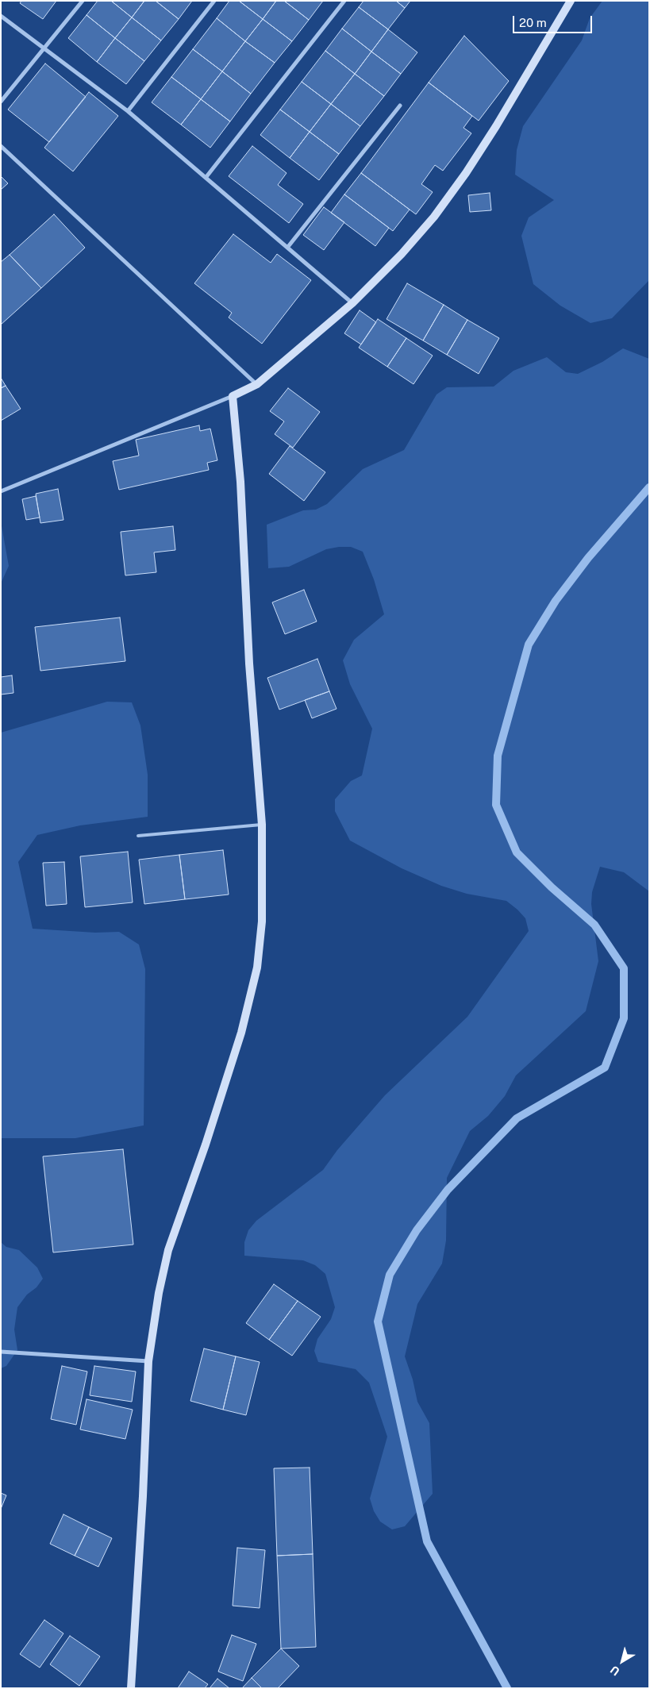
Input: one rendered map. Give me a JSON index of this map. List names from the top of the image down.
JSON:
{
  "scale_bar": "20 m",
  "north": "bottom left"
}
